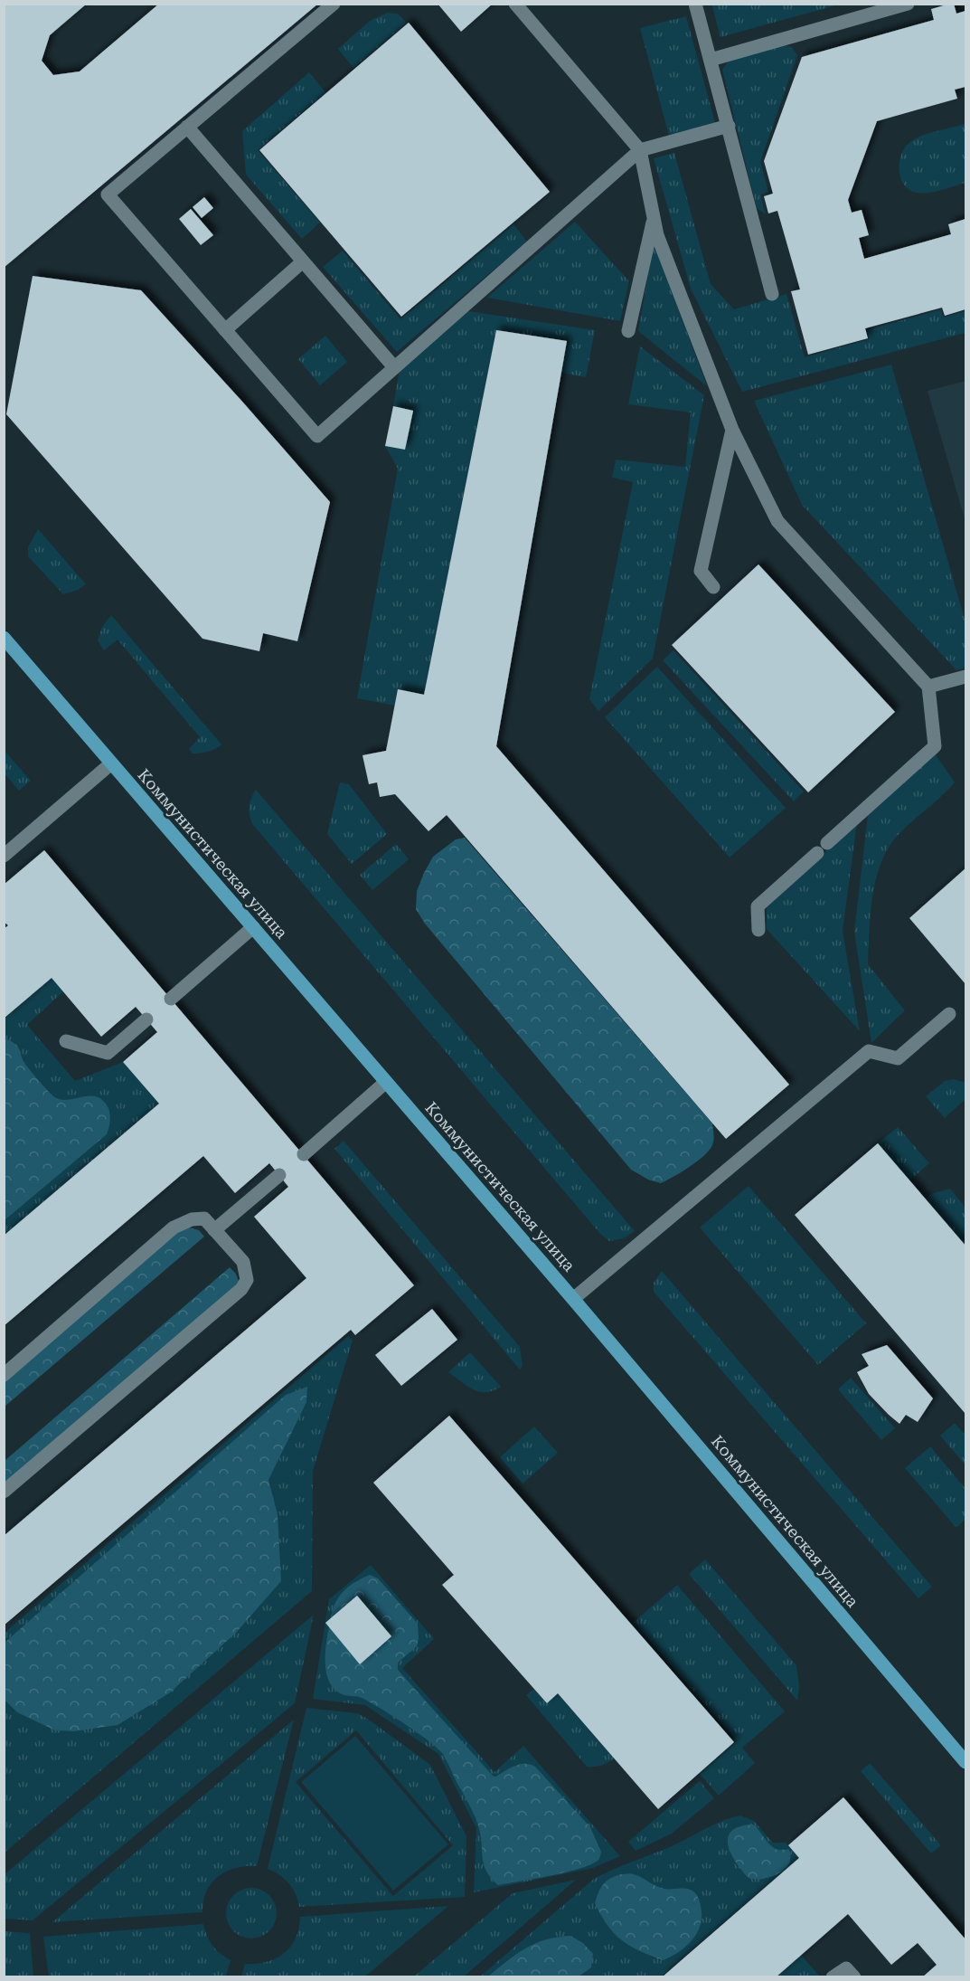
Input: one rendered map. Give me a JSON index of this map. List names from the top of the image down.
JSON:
{
  "streets": {
    "main road": ["Коммунистическая улица"]
  }
}
